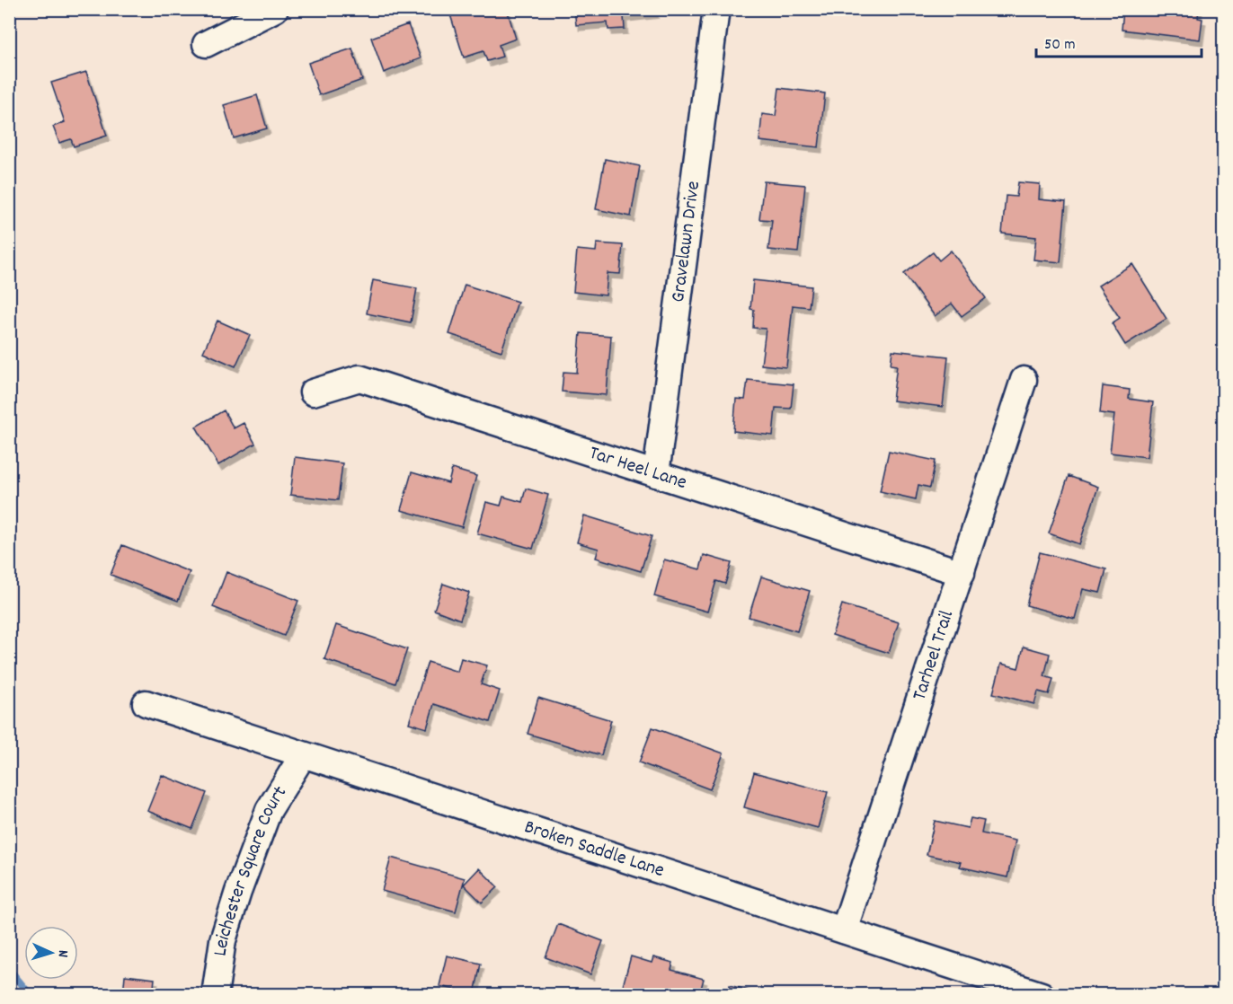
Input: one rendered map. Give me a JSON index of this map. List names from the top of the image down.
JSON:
{
  "streets": {
    "street": [
      "Gravelawn Drive",
      "Tar Heel Lane",
      "Tarheel Trail",
      "Broken Saddle Lane",
      "Leichester Square Court"
    ]
  },
  "crossings": [
    ["Gravelawn Drive", "Tar Heel Lane"],
    ["Tar Heel Lane", "Tarheel Trail"],
    ["Tarheel Trail", "Broken Saddle Lane"],
    ["Broken Saddle Lane", "Leichester Square Court"]
  ],
  "scale_bar": "50 m",
  "north": "right"
}
